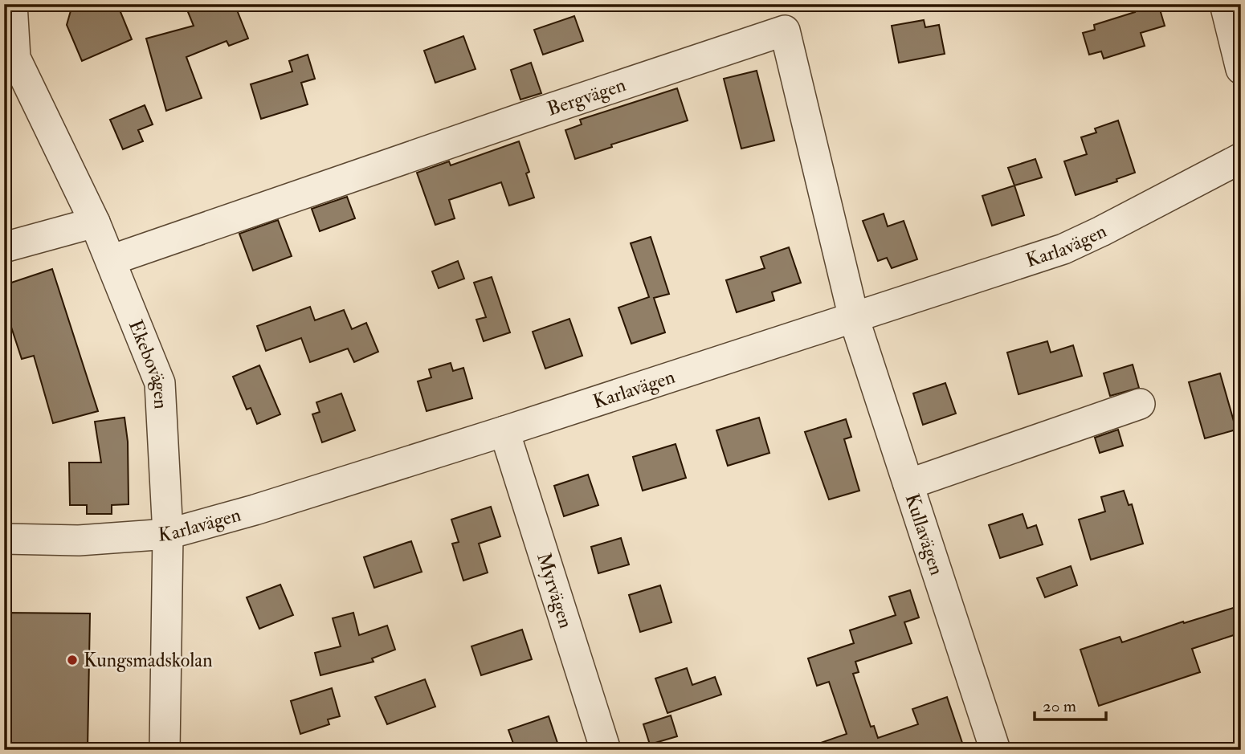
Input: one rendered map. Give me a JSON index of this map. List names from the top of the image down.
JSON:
{
  "streets": {
    "street": [
      "Bergvägen",
      "Karlavägen",
      "Ekebovägen",
      "Kullavägen",
      "Myrvägen"
    ]
  },
  "crossings": [
    ["Bergvägen", "Karlavägen"],
    ["Bergvägen", "Ekebovägen"],
    ["Bergvägen", "Kullavägen"],
    ["Karlavägen", "Ekebovägen"],
    ["Karlavägen", "Kullavägen"],
    ["Karlavägen", "Myrvägen"]
  ],
  "places": ["Kungsmadskolan"],
  "scale_bar": "20 m"
}
